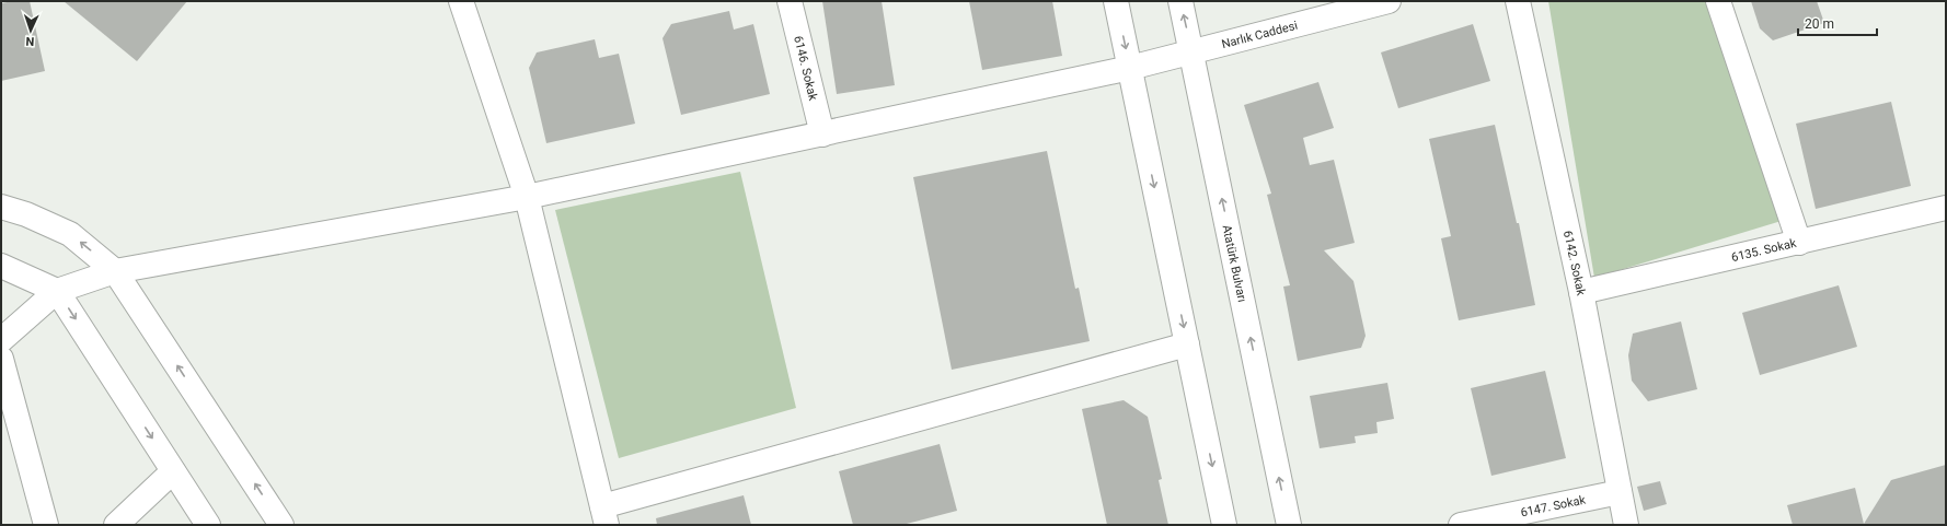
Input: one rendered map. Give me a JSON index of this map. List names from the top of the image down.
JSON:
{
  "streets": {
    "street": [
      "Narlık Caddesi",
      "6146. Sokak",
      "6135. Sokak",
      "Atatürk Bulvarı",
      "6142. Sokak",
      "6147. Sokak"
    ]
  },
  "crossings": [
    ["Narlık Caddesi", "6146. Sokak"],
    ["Narlık Caddesi", "Atatürk Bulvarı"],
    ["6135. Sokak", "6142. Sokak"],
    ["6142. Sokak", "6147. Sokak"]
  ],
  "scale_bar": "20 m",
  "north": "bottom"
}
